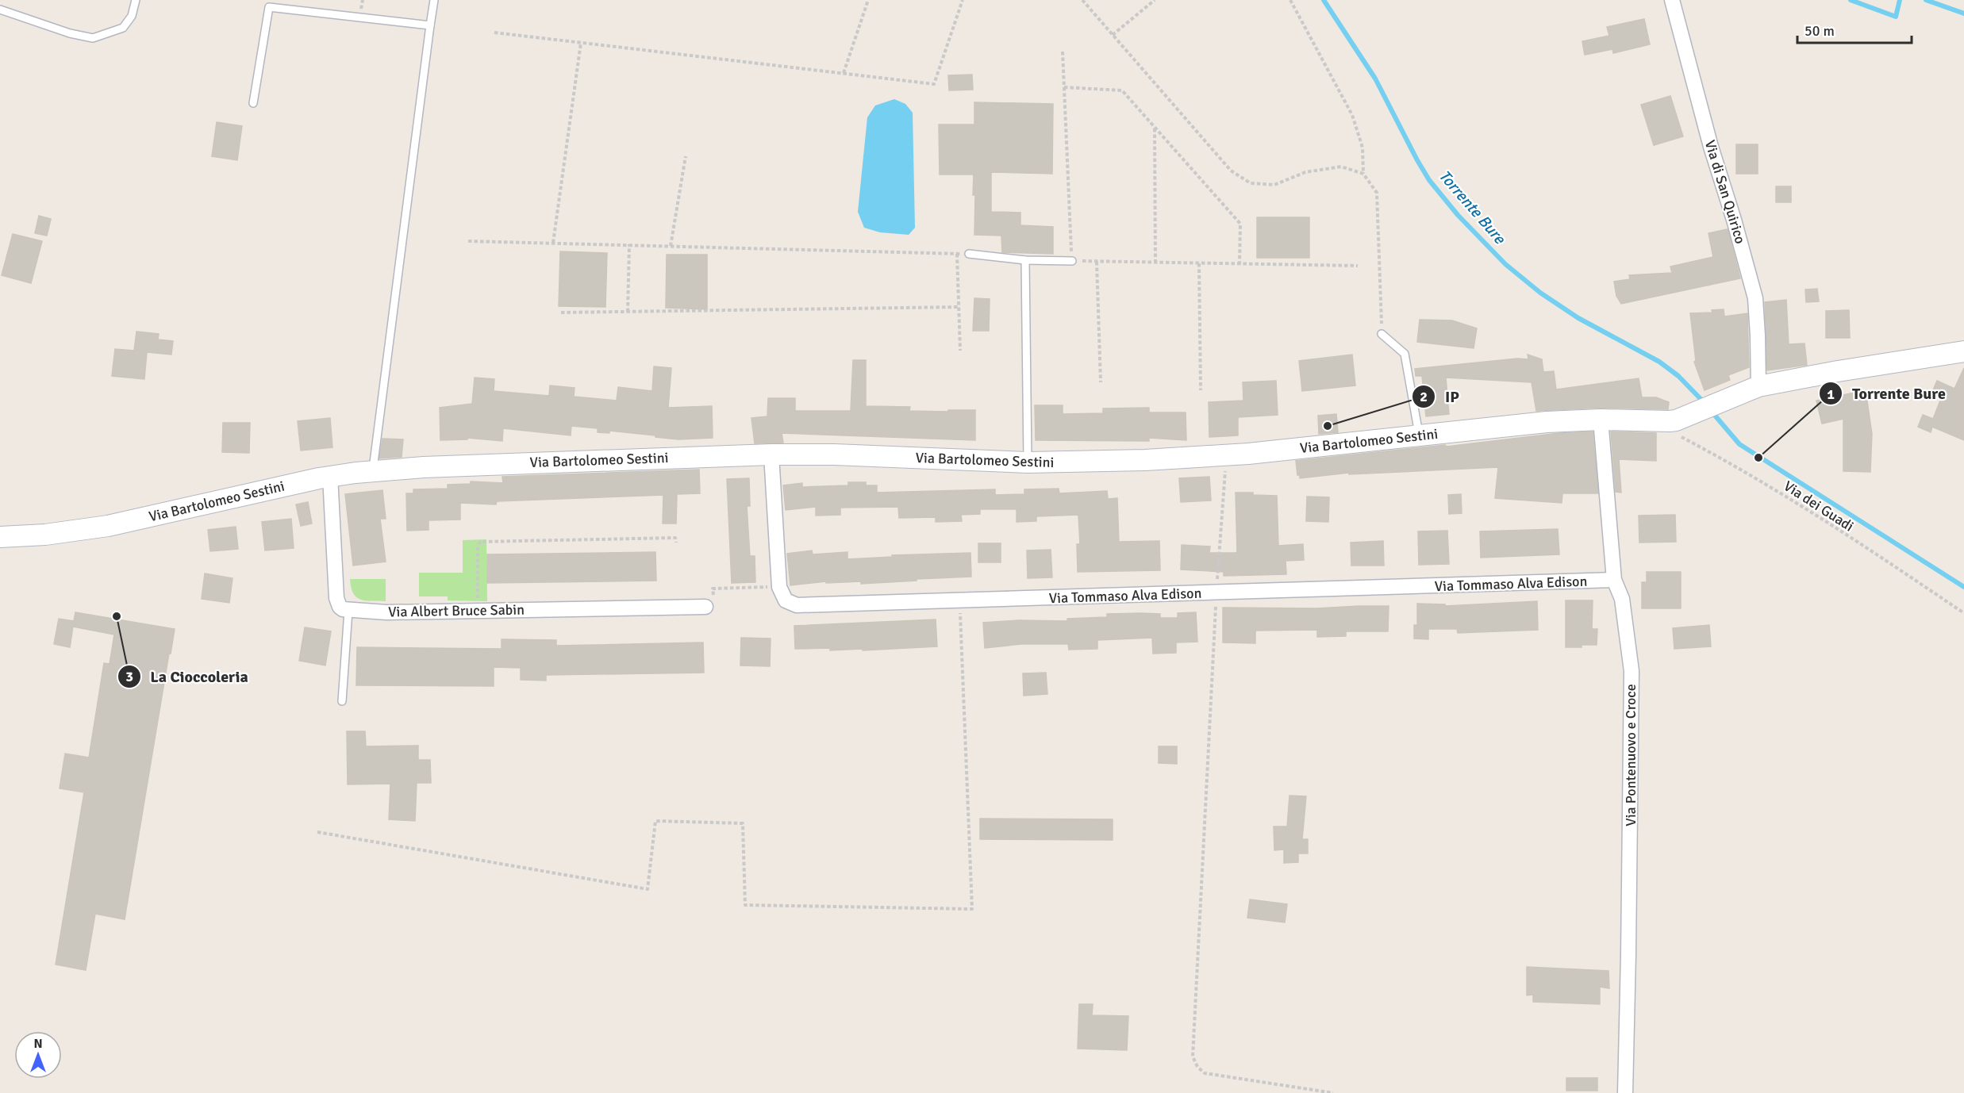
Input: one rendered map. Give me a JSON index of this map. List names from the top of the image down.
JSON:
{
  "streets": {
    "main road": ["Via Bartolomeo Sestini"],
    "street": [
      "Via di San Quirico",
      "Via Tommaso Alva Edison",
      "Via Albert Bruce Sabin",
      "Via Pontenuovo e Croce"
    ],
    "path": ["Via dei Guadi"]
  },
  "crossings": [
    ["Via di San Quirico", "Via Bartolomeo Sestini"],
    ["Via Bartolomeo Sestini", "Via dei Guadi"],
    ["Via Bartolomeo Sestini", "Via Pontenuovo e Croce"],
    ["Via Tommaso Alva Edison", "Via Pontenuovo e Croce"]
  ],
  "water": ["Torrente Bure"],
  "places": ["IP", "Torrente Bure", "La Cioccoleria"],
  "scale_bar": "50 m",
  "north": "top"
}
